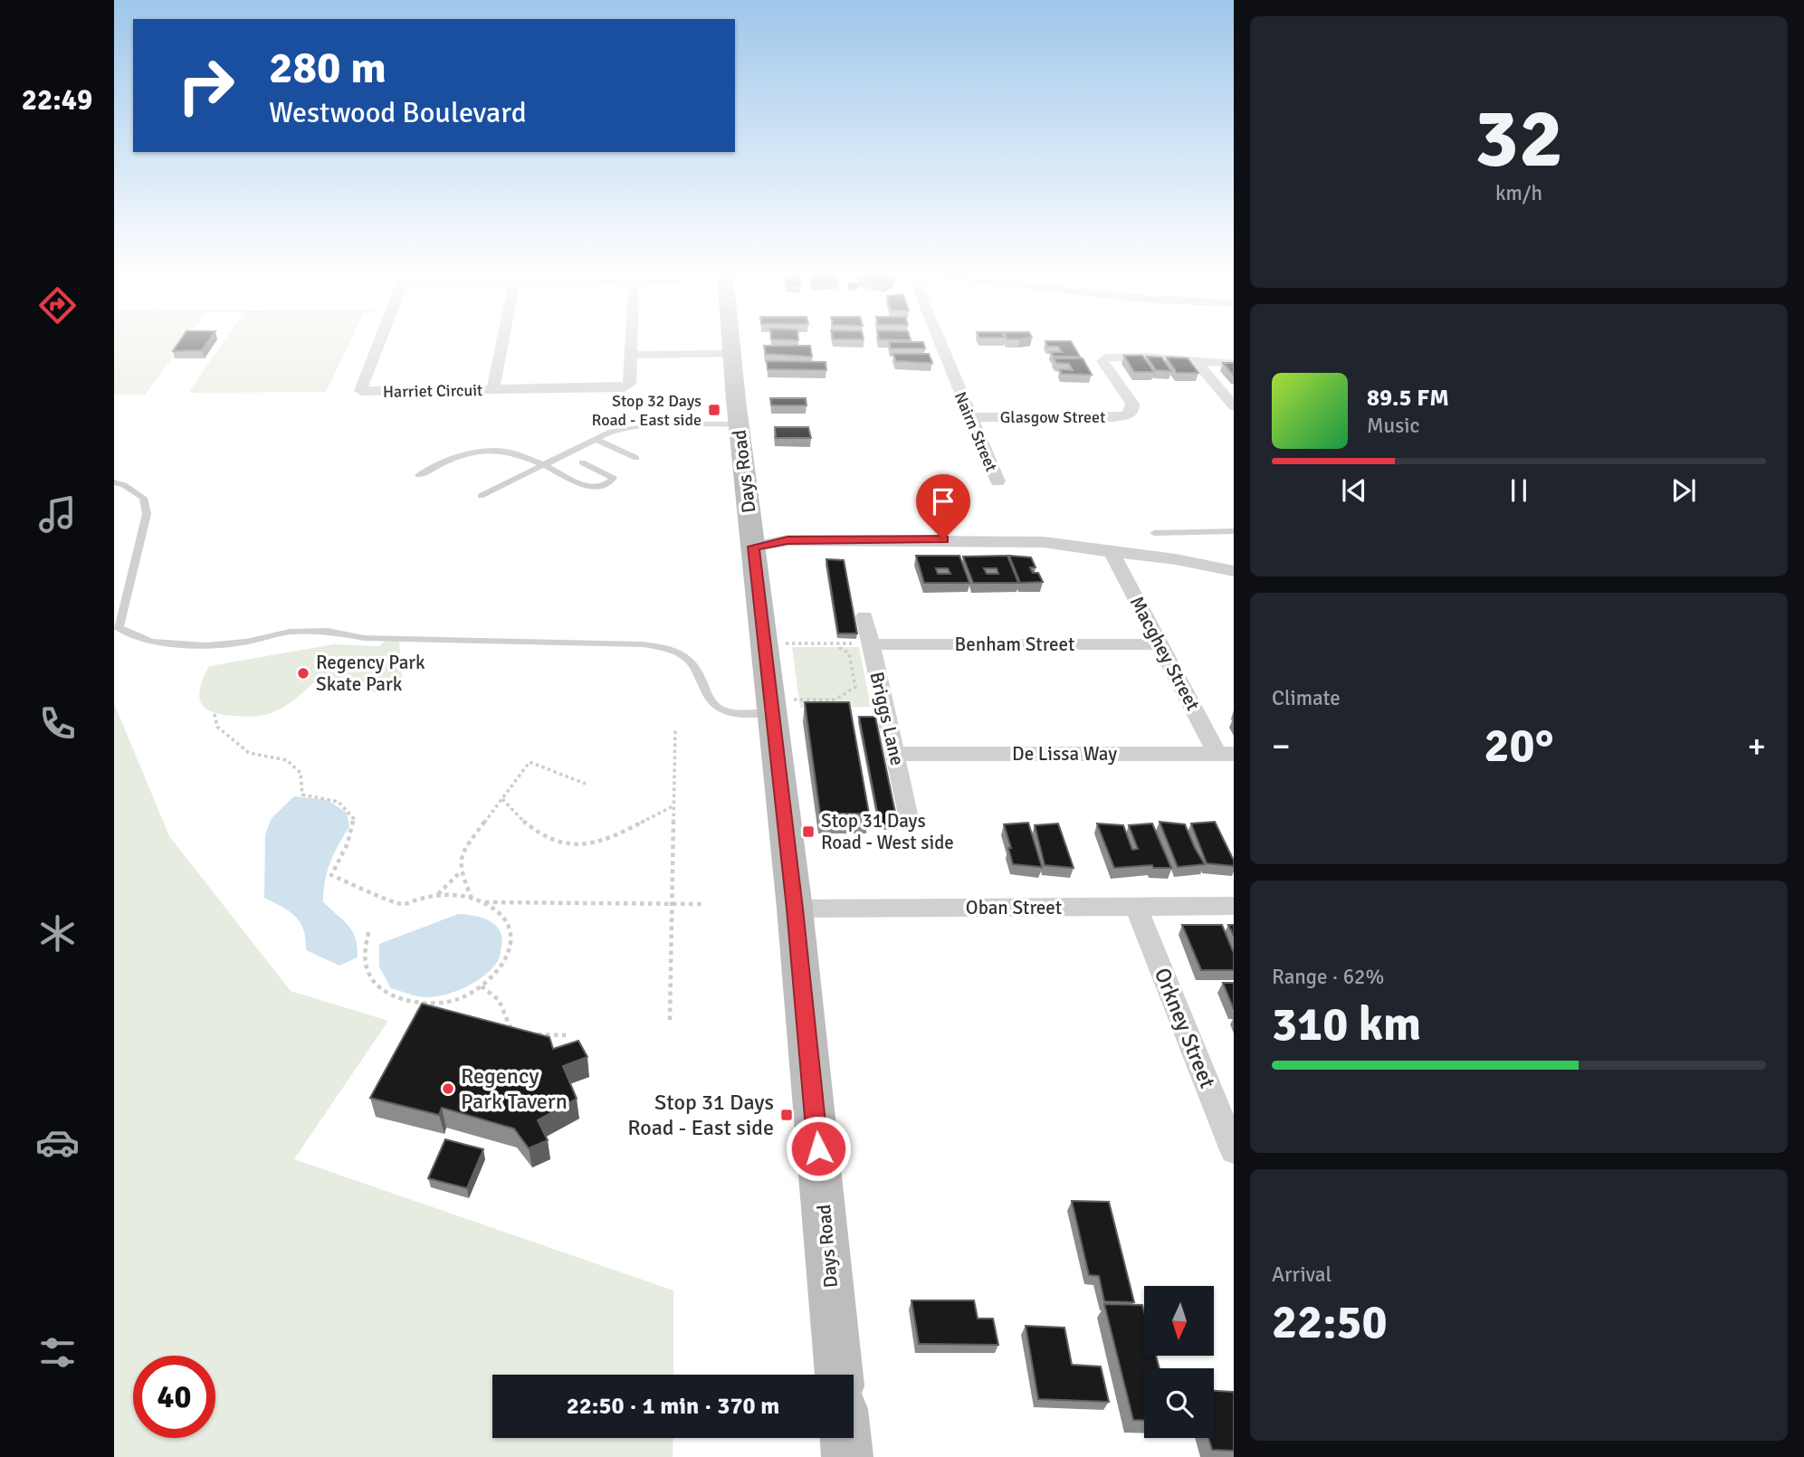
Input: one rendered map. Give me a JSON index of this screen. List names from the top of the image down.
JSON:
{
  "streets": {
    "street": [
      "Harriet Circuit",
      "Glasgow Street",
      "Nairn Street",
      "Days Road",
      "Benham Street",
      "Macghey Street",
      "Briggs Lane",
      "De Lissa Way",
      "Oban Street",
      "Orkney Street"
    ]
  },
  "crossings": [
    ["Glasgow Street", "Nairn Street"],
    ["Days Road", "Oban Street"],
    ["Benham Street", "Macghey Street"],
    ["Benham Street", "Briggs Lane"],
    ["Macghey Street", "De Lissa Way"],
    ["Briggs Lane", "De Lissa Way"],
    ["Oban Street", "Orkney Street"]
  ],
  "places": {
    "transit": ["Stop 32 Days Road - East side", "Stop 31 Days Road - West side", "Stop 31 Days Road - East side"],
    "other": ["Regency Park Skate Park", "Regency Park Tavern"]
  },
  "north": "bottom",
  "page": {
    "tabs": "22:49",
    "tile": [
      ["32", "km/h"],
      "Climate",
      ["Range · 62%", "310 km"],
      ["Arrival", "22:50"]
    ],
    "turn": ["280 m", "Westwood Boulevard"],
    "song": ["89.5 FM", "Music"],
    "heat": ["−", "20°", "+"],
    "limit": "40",
    "trip": "22:50 · 1 min · 370 m"
  }
}
